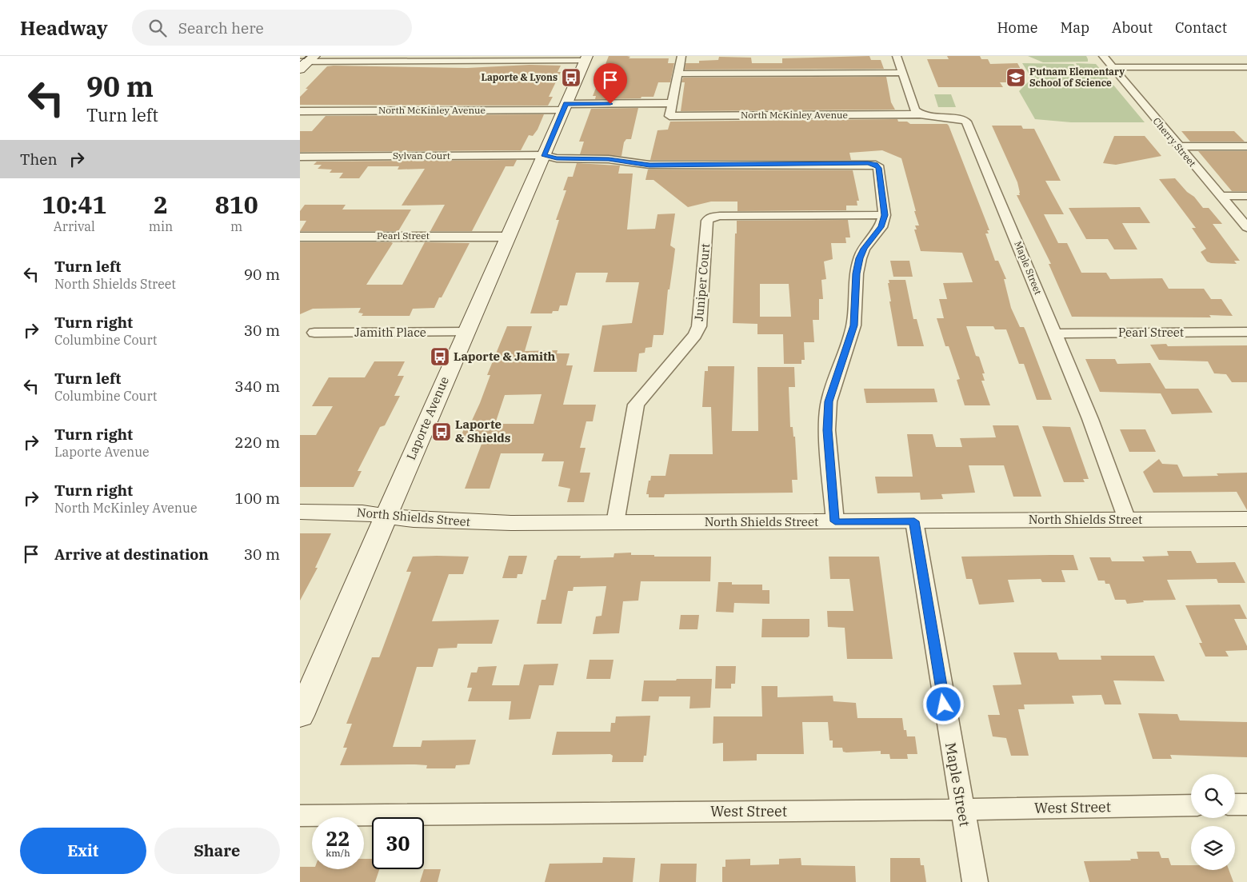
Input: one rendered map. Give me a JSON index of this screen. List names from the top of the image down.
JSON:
{
  "streets": {
    "street": [
      "North McKinley Avenue",
      "Cherry Street",
      "Sylvan Court",
      "Pearl Street",
      "Maple Street",
      "Juniper Court",
      "Jamith Place",
      "Laporte Avenue",
      "North Shields Street",
      "West Street"
    ]
  },
  "crossings": [
    ["North McKinley Avenue", "Maple Street"],
    ["North McKinley Avenue", "Laporte Avenue"],
    ["Sylvan Court", "Juniper Court"],
    ["Sylvan Court", "Laporte Avenue"],
    ["Pearl Street", "Maple Street"],
    ["Pearl Street", "Laporte Avenue"],
    ["Maple Street", "North Shields Street"],
    ["Maple Street", "West Street"],
    ["Juniper Court", "North Shields Street"],
    ["Jamith Place", "Laporte Avenue"],
    ["Laporte Avenue", "North Shields Street"]
  ],
  "places": {
    "bus stop": ["Laporte & Lyons", "Laporte & Jamith", "Laporte & Shields"],
    "school or university": ["Putnam Elementary School of Science"]
  },
  "page": {
    "header": "Headway",
    "search": "Search here",
    "nav": [
      "Home",
      "Map",
      "About",
      "Contact"
    ],
    "turn": ["90 m", "Turn left"],
    "then": "Then",
    "eta": [
      "10:41",
      "Arrival",
      "2",
      "min",
      "810",
      "m"
    ],
    "list": [
      {
        "name": "Turn left",
        "note": "North Shields Street",
        "value": "90 m"
      },
      {
        "name": "Turn right",
        "note": "Columbine Court",
        "value": "30 m"
      },
      {
        "name": "Turn left",
        "note": "Columbine Court",
        "value": "340 m"
      },
      {
        "name": "Turn right",
        "note": "Laporte Avenue",
        "value": "220 m"
      },
      {
        "name": "Turn right",
        "note": "North McKinley Avenue",
        "value": "100 m"
      },
      {
        "name": "Arrive at destination",
        "value": "30 m"
      }
    ],
    "speed": "22 km/h",
    "limit": "30",
    "buttons": ["Exit", "Share"]
  }
}
